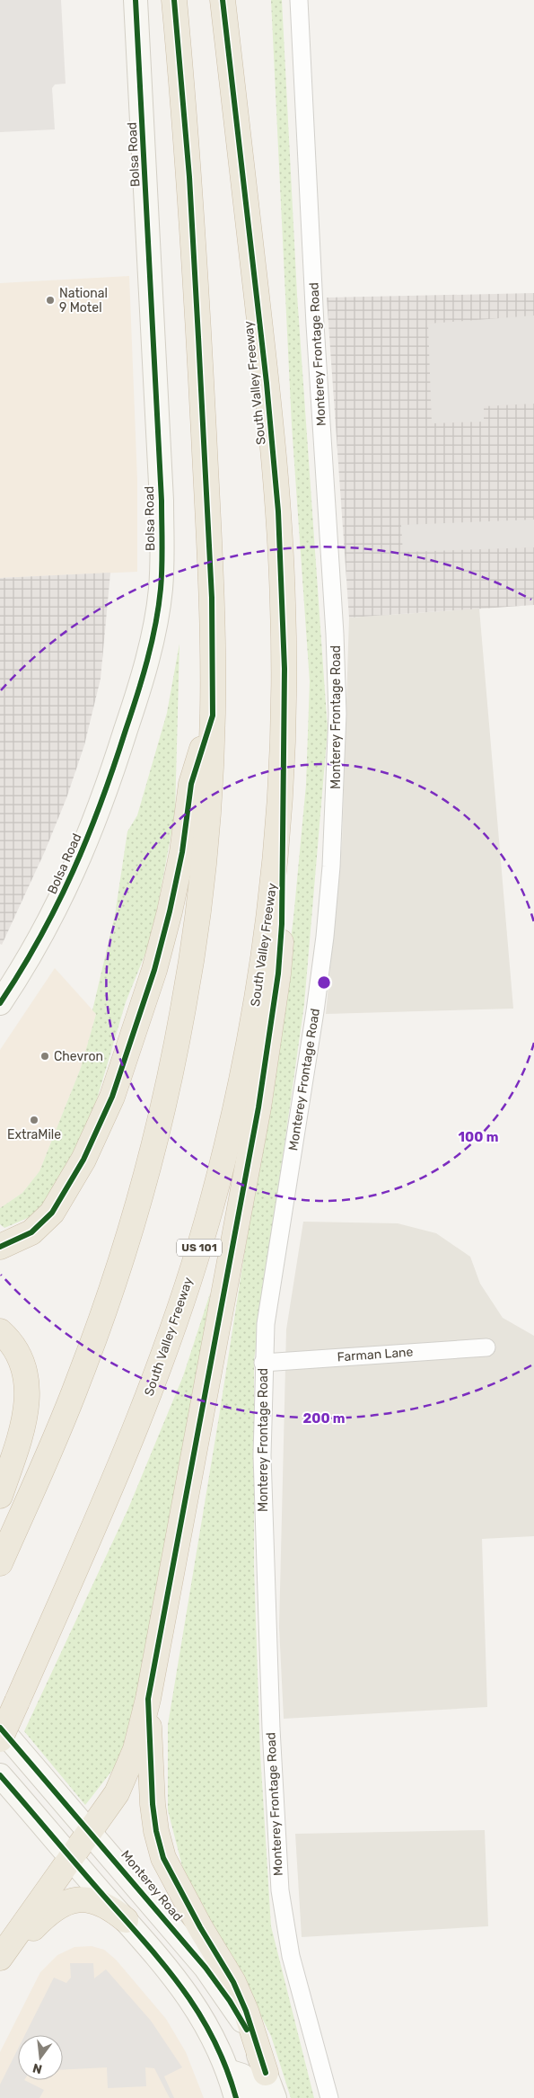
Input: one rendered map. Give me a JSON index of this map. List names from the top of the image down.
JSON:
{
  "streets": {
    "highway": ["South Valley Freeway", "US 101"],
    "main road": ["Bolsa Road", "Monterey Road"],
    "street": ["Monterey Frontage Road", "Farman Lane"]
  },
  "crossings": [
    ["Monterey Frontage Road", "Farman Lane"]
  ],
  "places": ["National 9 Motel", "Chevron", "ExtraMile"],
  "north": "bottom",
  "rings": ["100 m", "200 m"]
}
